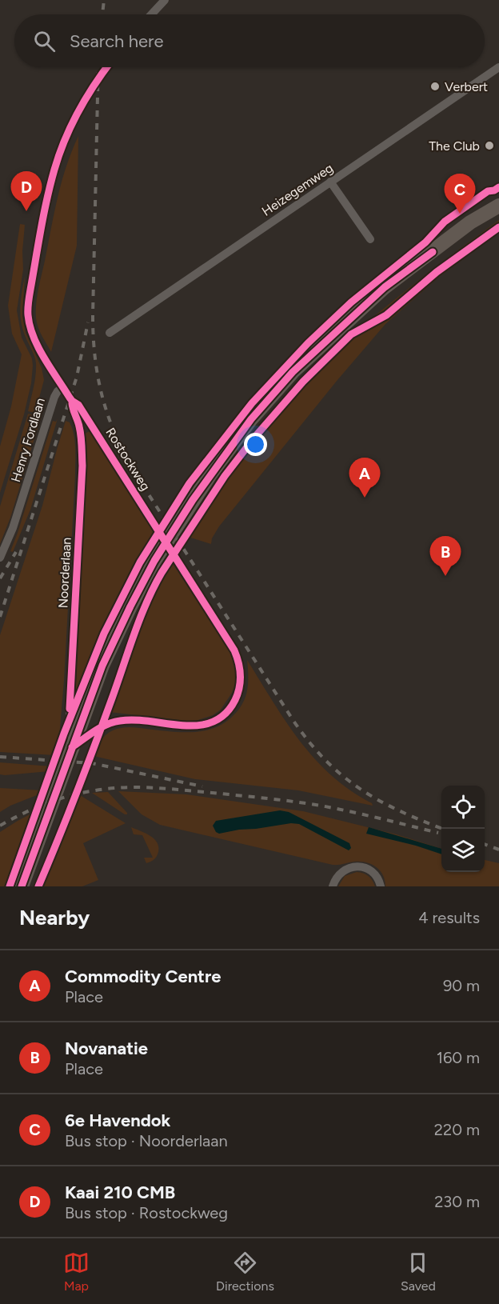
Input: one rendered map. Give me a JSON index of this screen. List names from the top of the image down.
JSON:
{
  "streets": {
    "main road": ["Noorderlaan"],
    "street": ["Heizegemweg", "Henry Fordlaan", "Rostockweg"]
  },
  "crossings": [
    ["Henry Fordlaan", "Rostockweg"],
    ["Rostockweg", "Noorderlaan"]
  ],
  "places": ["Verbert", "The Club"],
  "page": {
    "search": "Search here",
    "pins": [
      "D",
      "C",
      "A",
      "B"
    ],
    "heading": ["Nearby", "4 results"],
    "list": [
      {
        "mark": "A",
        "name": "Commodity Centre",
        "note": "Place",
        "value": "90 m"
      },
      {
        "mark": "B",
        "name": "Novanatie",
        "note": "Place",
        "value": "160 m"
      },
      {
        "mark": "C",
        "name": "6e Havendok",
        "note": "Bus stop · Noorderlaan",
        "value": "220 m"
      },
      {
        "mark": "D",
        "name": "Kaai 210 CMB",
        "note": "Bus stop · Rostockweg",
        "value": "230 m"
      }
    ],
    "nav": ["Map", "Directions", "Saved"]
  }
}
